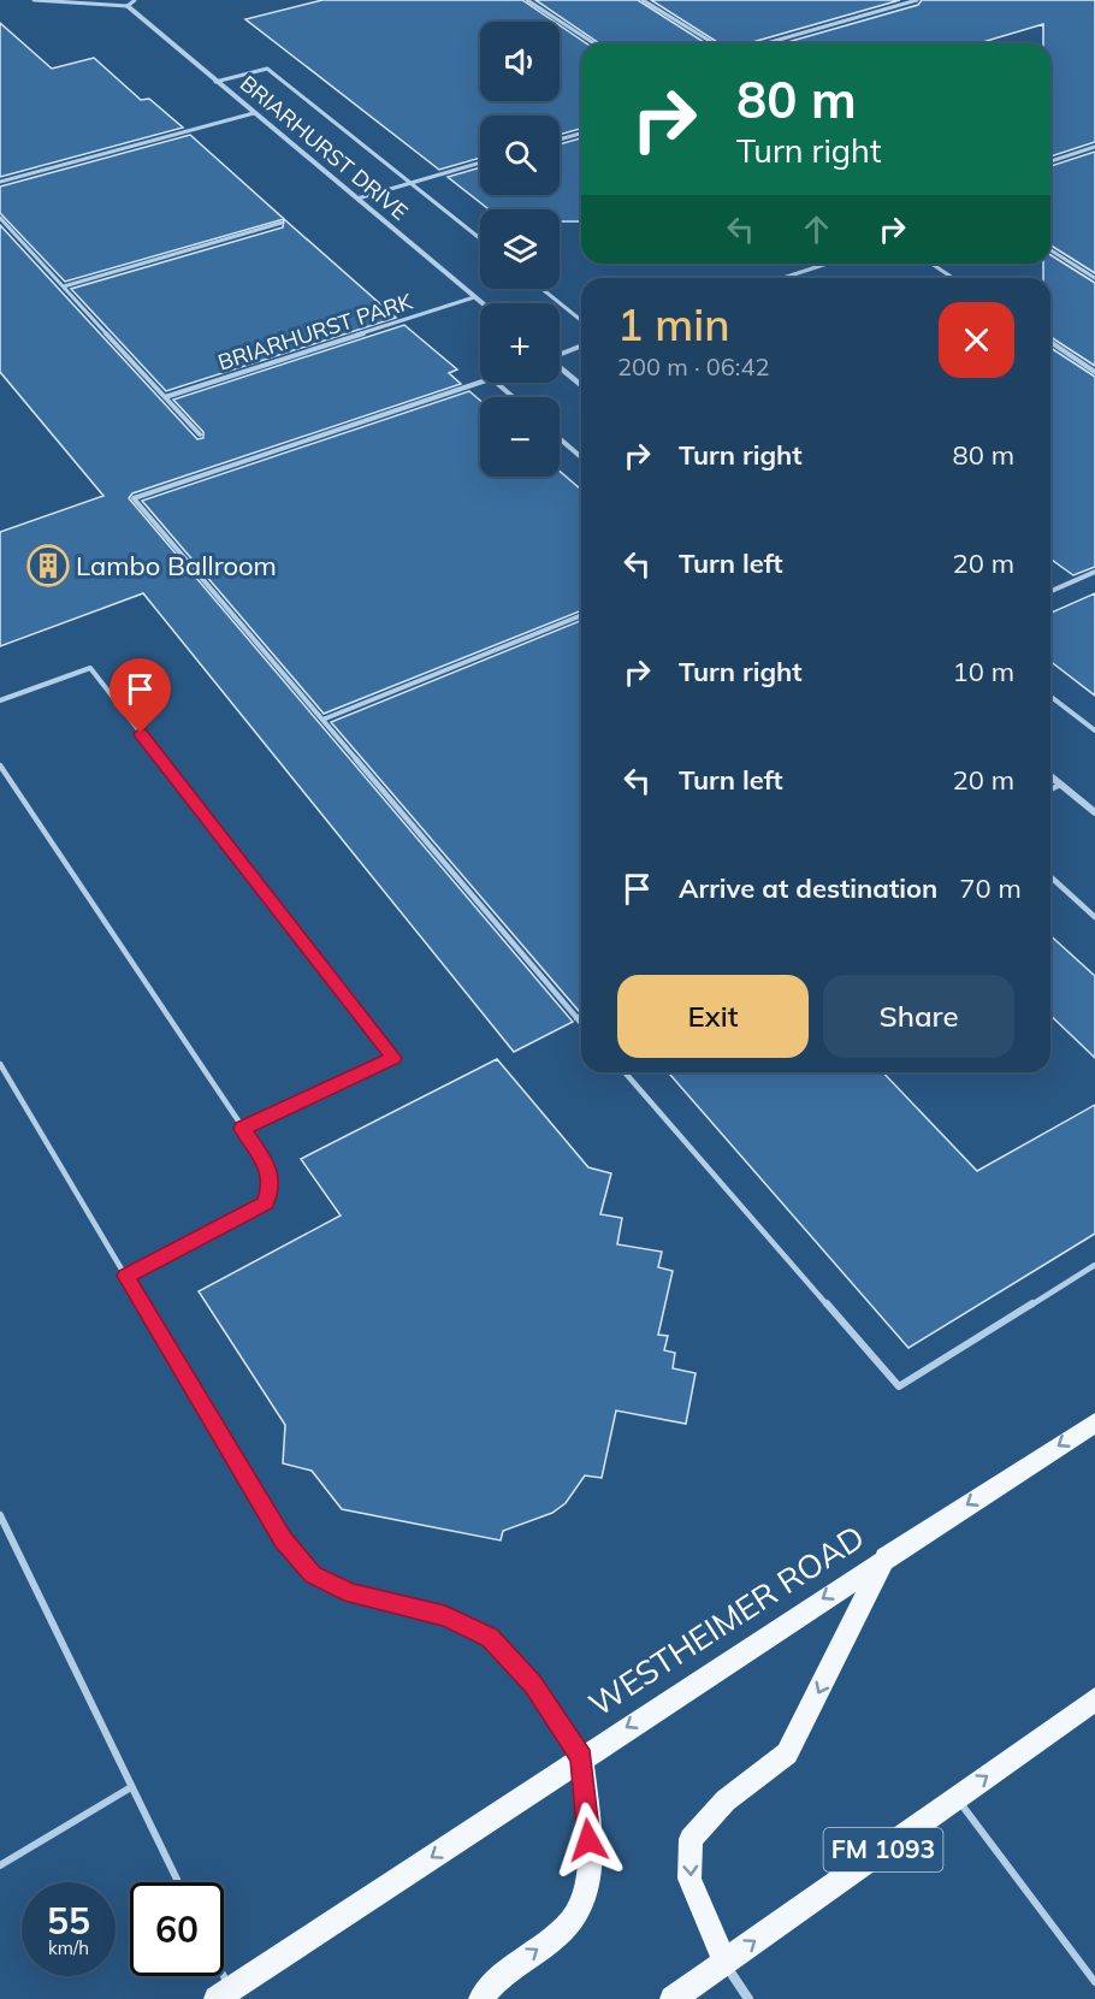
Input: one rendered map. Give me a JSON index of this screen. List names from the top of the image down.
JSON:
{
  "streets": {
    "main road": ["WESTHEIMER ROAD", "FM 1093"],
    "street": ["BRIARHURST DRIVE"],
    "lane": ["BRIARHURST PARK"]
  },
  "crossings": [
    ["BRIARHURST DRIVE", "BRIARHURST PARK"]
  ],
  "one_way": ["WESTHEIMER ROAD"],
  "places": {
    "building": ["Lambo Ballroom"]
  },
  "page": {
    "map_buttons": ["+", "−"],
    "turn": ["80 m", "Turn right"],
    "heading": ["1 min", "200 m · 06:42"],
    "list": [
      {
        "name": "Turn right",
        "value": "80 m"
      },
      {
        "name": "Turn left",
        "value": "20 m"
      },
      {
        "name": "Turn right",
        "value": "10 m"
      },
      {
        "name": "Turn left",
        "value": "20 m"
      },
      {
        "name": "Arrive at destination",
        "value": "70 m"
      }
    ],
    "buttons": ["Exit", "Share"],
    "speed": "55 km/h",
    "limit": "60"
  }
}
